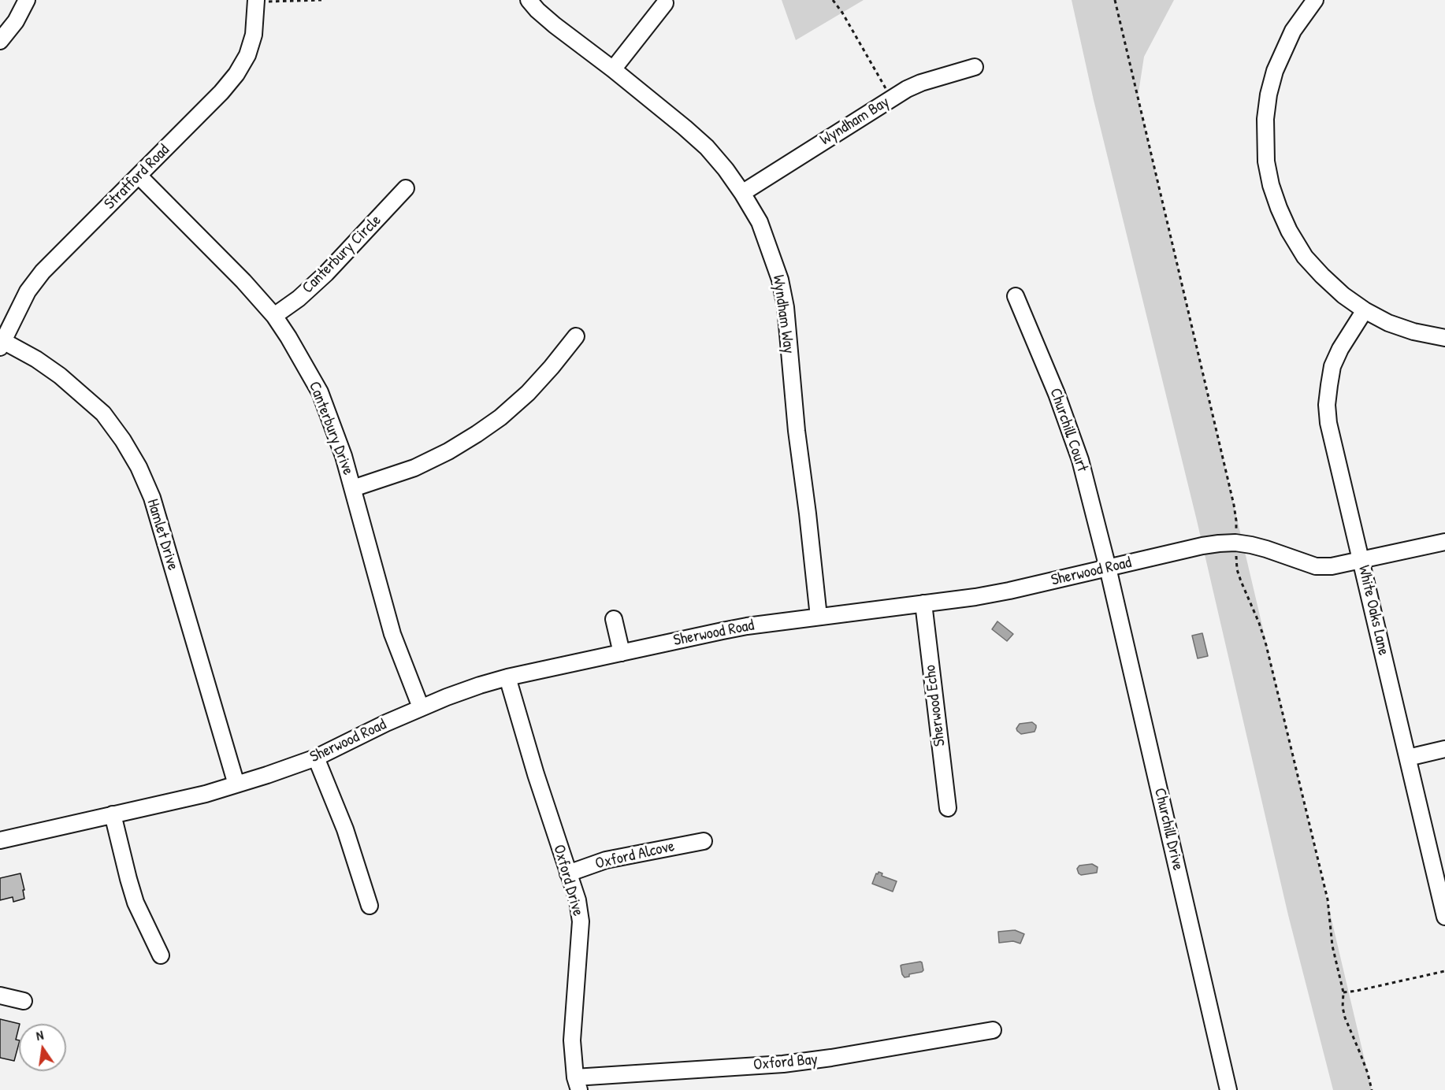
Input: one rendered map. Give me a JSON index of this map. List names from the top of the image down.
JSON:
{
  "streets": {
    "street": [
      "Wyndham Bay",
      "Stratford Road",
      "Canterbury Circle",
      "Wyndham Way",
      "Canterbury Drive",
      "Churchill Court",
      "Hamlet Drive",
      "Sherwood Road",
      "White Oaks Lane",
      "Sherwood Echo",
      "Churchill Drive",
      "Oxford Alcove",
      "Oxford Drive",
      "Oxford Bay"
    ]
  },
  "crossings": [
    ["Wyndham Bay", "Wyndham Way"],
    ["Stratford Road", "Canterbury Drive"],
    ["Stratford Road", "Hamlet Drive"],
    ["Canterbury Circle", "Canterbury Drive"],
    ["Wyndham Way", "Sherwood Road"],
    ["Canterbury Drive", "Sherwood Road"],
    ["Churchill Court", "Sherwood Road"],
    ["Churchill Court", "Churchill Drive"],
    ["Hamlet Drive", "Sherwood Road"],
    ["Sherwood Road", "White Oaks Lane"],
    ["Sherwood Road", "Sherwood Echo"],
    ["Sherwood Road", "Churchill Drive"],
    ["Sherwood Road", "Oxford Drive"],
    ["Oxford Alcove", "Oxford Drive"],
    ["Oxford Drive", "Oxford Bay"]
  ],
  "north": "top"
}
